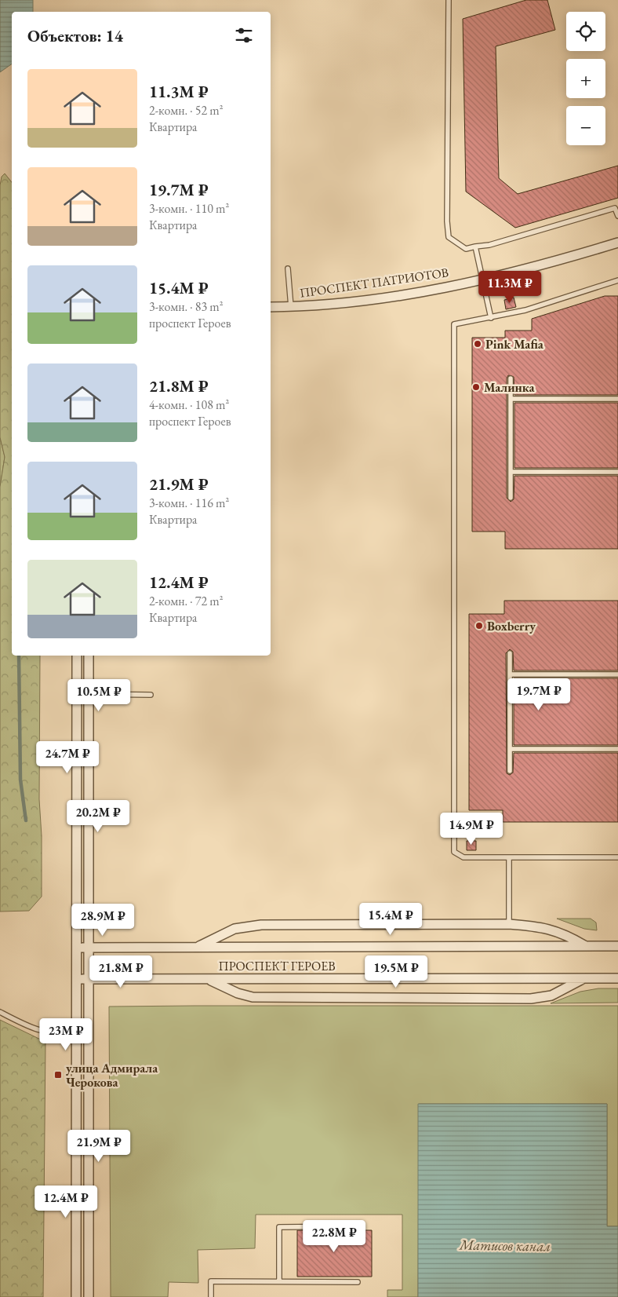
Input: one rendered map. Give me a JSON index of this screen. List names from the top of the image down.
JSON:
{
  "streets": {
    "street": ["ПРОСПЕКТ ПАТРИОТОВ", "ПРОСПЕКТ ГЕРОЕВ"]
  },
  "water": ["Матисов канал"],
  "places": {
    "other": ["Pink Mafia", "Малинка", "Boxberry"],
    "transit": ["улица Адмирала Черокова"]
  },
  "page": {
    "map_buttons": ["+", "−"],
    "heading": "Объектов: 14",
    "list": [
      {
        "name": "11.3M ₽",
        "note": "2-комн. · 52 m² · Квартира"
      },
      {
        "name": "19.7M ₽",
        "note": "3-комн. · 110 m² · Квартира"
      },
      {
        "name": "15.4M ₽",
        "note": "3-комн. · 83 m² · проспект Героев"
      },
      {
        "name": "21.8M ₽",
        "note": "4-комн. · 108 m² · проспект Героев"
      },
      {
        "name": "21.9M ₽",
        "note": "3-комн. · 116 m² · Квартира"
      },
      {
        "name": "12.4M ₽",
        "note": "2-комн. · 72 m² · Квартира"
      }
    ],
    "price": [
      "11.3M ₽",
      "19.7M ₽",
      "10.5M ₽",
      "24.7M ₽",
      "20.2M ₽",
      "14.9M ₽",
      "15.4M ₽",
      "28.9M ₽",
      "21.8M ₽",
      "19.5M ₽",
      "23M ₽",
      "21.9M ₽",
      "12.4M ₽",
      "22.8M ₽"
    ]
  }
}
